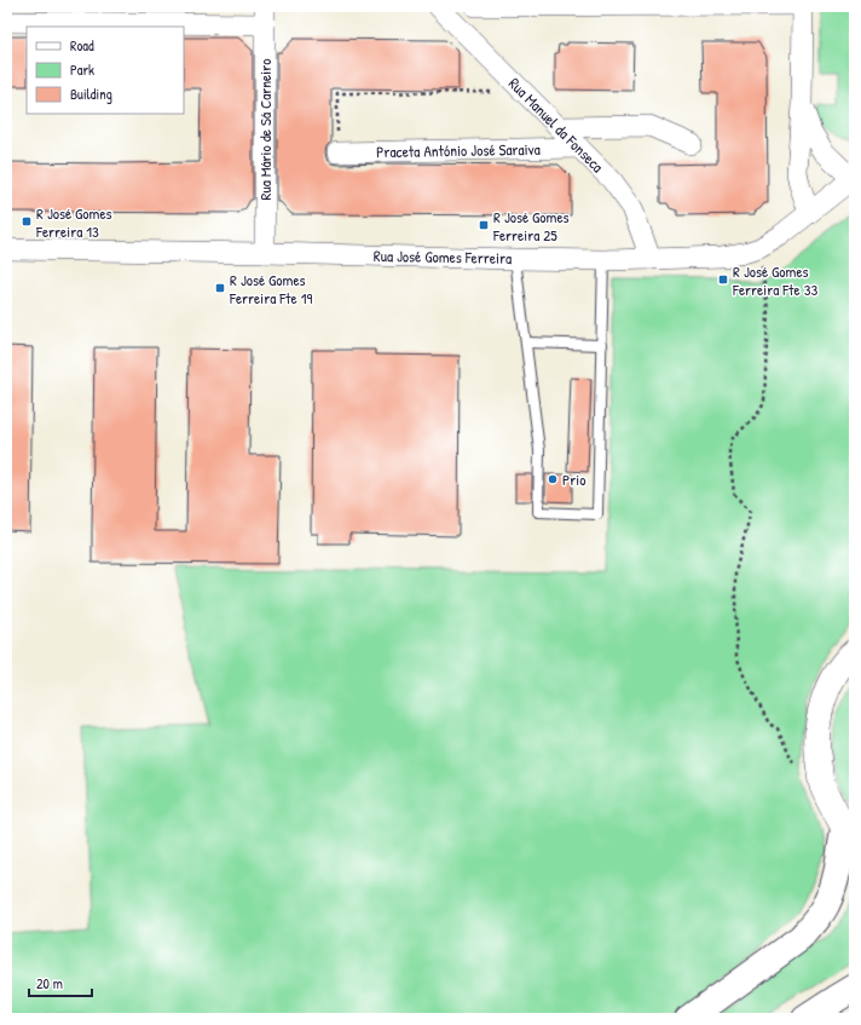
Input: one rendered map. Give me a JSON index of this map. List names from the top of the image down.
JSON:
{
  "streets": {
    "street": [
      "Rua Manuel da Fonseca",
      "Rua Mário de Sá Carneiro",
      "Praceta António José Saraiva",
      "Rua José Gomes Ferreira"
    ]
  },
  "crossings": [
    ["Rua Manuel da Fonseca", "Praceta António José Saraiva"],
    ["Rua Manuel da Fonseca", "Rua José Gomes Ferreira"],
    ["Rua Mário de Sá Carneiro", "Rua José Gomes Ferreira"]
  ],
  "places": {
    "transit": [
      "R José Gomes Ferreira 13",
      "R José Gomes Ferreira 25",
      "R José Gomes Ferreira Fte 33",
      "R José Gomes Ferreira Fte 19"
    ],
    "other": ["Prio"]
  },
  "legend": ["Road", "Park", "Building"],
  "scale_bar": "20 m"
}
